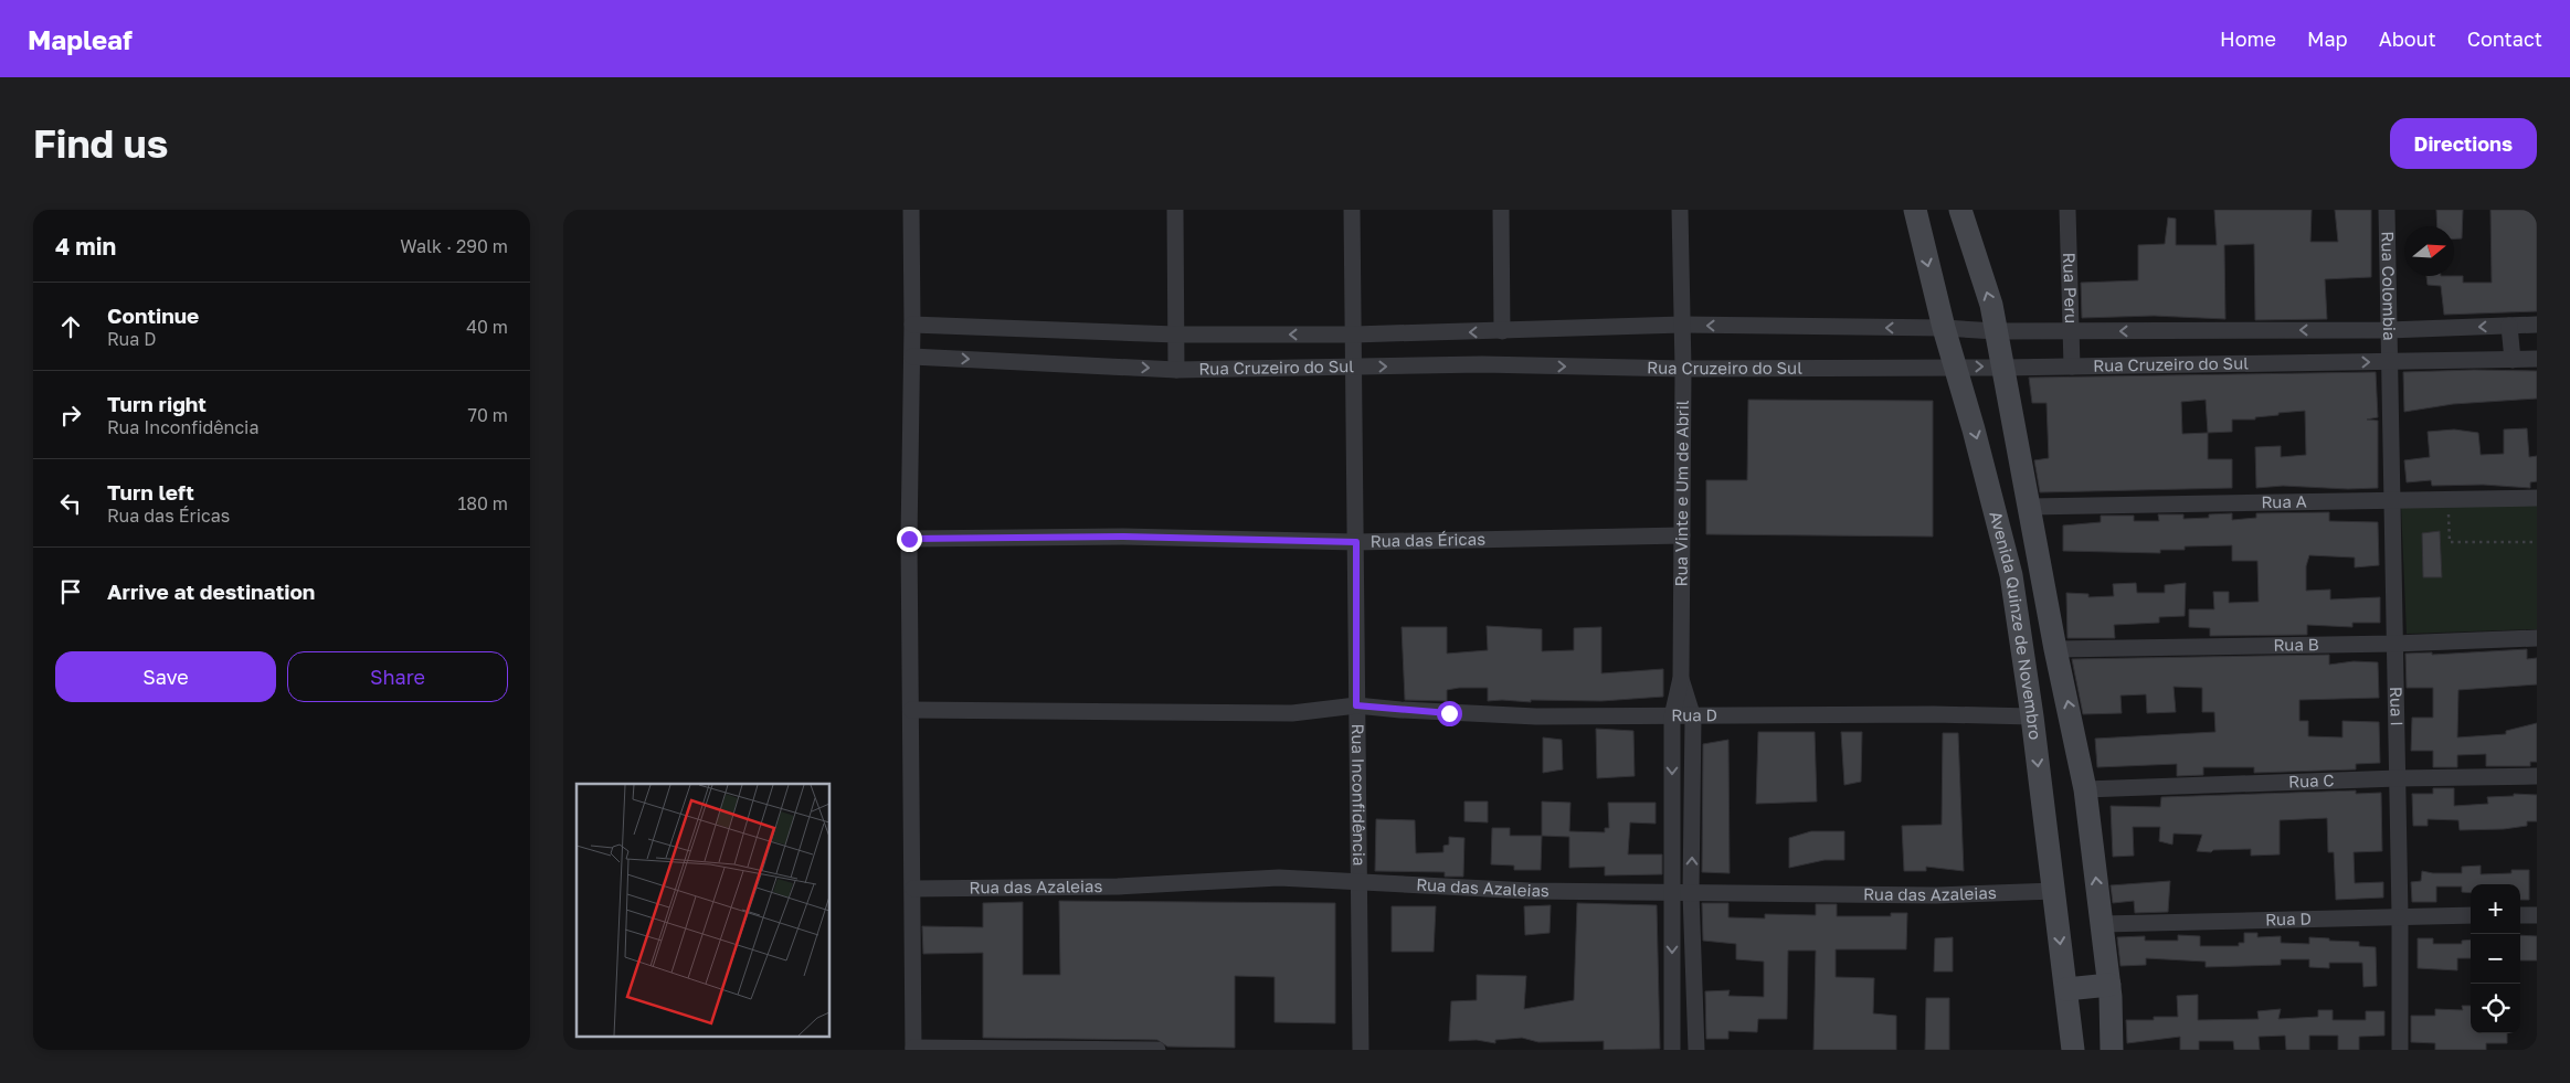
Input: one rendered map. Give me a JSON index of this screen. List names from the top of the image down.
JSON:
{
  "streets": {
    "main road": ["Avenida Quinze de Novembro"],
    "street": [
      "Rua Colombia",
      "Rua Peru",
      "Rua Cruzeiro do Sul",
      "Rua Vinte e Um de Abril",
      "Rua A",
      "Rua das Éricas",
      "Rua B",
      "Rua I",
      "Rua D",
      "Rua C",
      "Rua Inconfidência",
      "Rua das Azaleias"
    ]
  },
  "crossings": [
    ["Rua Colombia", "Rua Cruzeiro do Sul"],
    ["Rua Colombia", "Rua I"],
    ["Rua Peru", "Rua Cruzeiro do Sul"],
    ["Rua Cruzeiro do Sul", "Rua Vinte e Um de Abril"],
    ["Rua Cruzeiro do Sul", "Avenida Quinze de Novembro"],
    ["Rua Cruzeiro do Sul", "Rua I"],
    ["Rua Cruzeiro do Sul", "Rua Inconfidência"],
    ["Rua Vinte e Um de Abril", "Rua das Éricas"],
    ["Rua Vinte e Um de Abril", "Rua D"],
    ["Rua Vinte e Um de Abril", "Rua das Azaleias"],
    ["Rua A", "Rua I"],
    ["Rua das Éricas", "Rua Inconfidência"],
    ["Avenida Quinze de Novembro", "Rua D"],
    ["Avenida Quinze de Novembro", "Rua das Azaleias"],
    ["Rua B", "Rua I"],
    ["Rua I", "Rua D"],
    ["Rua I", "Rua C"],
    ["Rua D", "Rua Inconfidência"],
    ["Rua Inconfidência", "Rua das Azaleias"]
  ],
  "north": "right",
  "page": {
    "header": "Mapleaf",
    "nav": [
      "Home",
      "Map",
      "About",
      "Contact"
    ],
    "buttons": [
      "Directions",
      ["Save", "Share"]
    ],
    "title": "Find us",
    "heading": ["4 min", "Walk · 290 m"],
    "list": [
      ["Continue", "Rua D", "40 m"],
      ["Turn right", "Rua Inconfidência", "70 m"],
      ["Turn left", "Rua das Éricas", "180 m"],
      "Arrive at destination"
    ],
    "map_buttons": ["+", "−"]
  }
}
